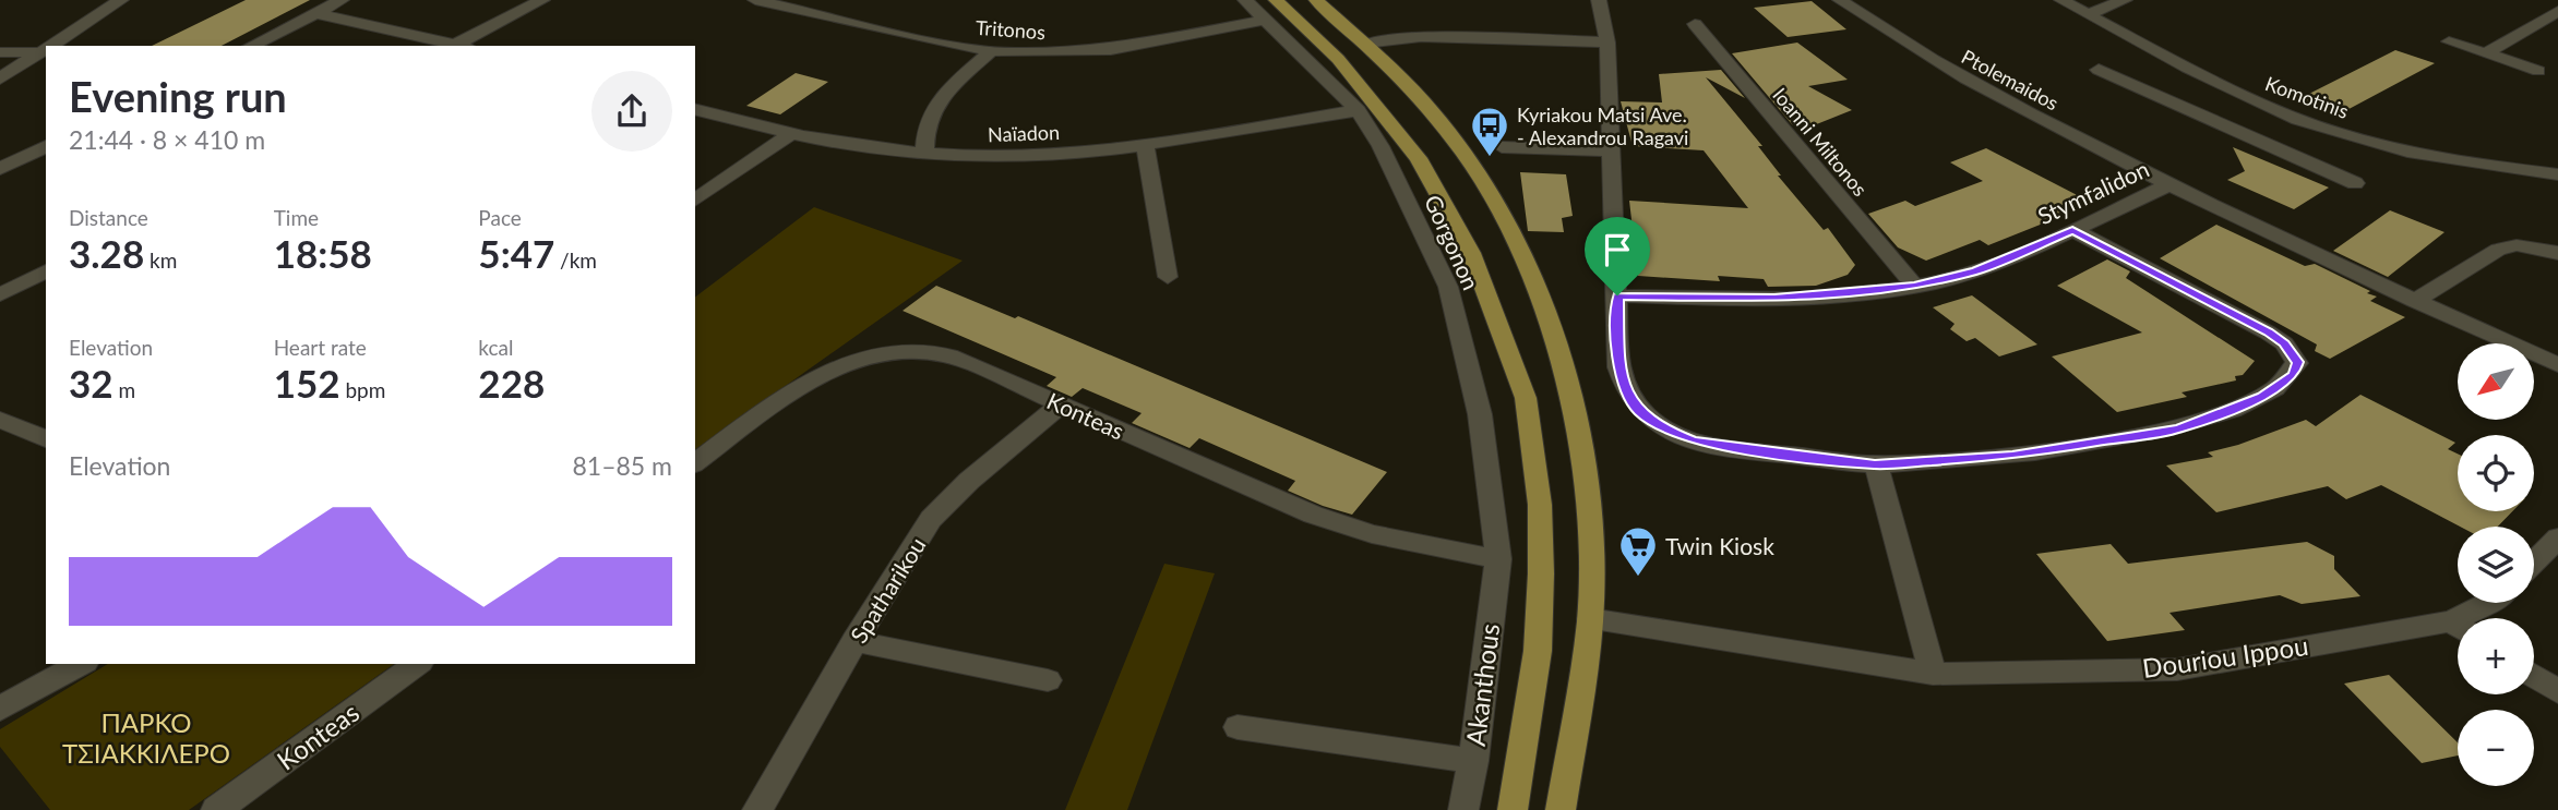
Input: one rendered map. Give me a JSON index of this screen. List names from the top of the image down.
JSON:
{
  "streets": {
    "street": [
      "Tritonos",
      "Ptolemaidos",
      "Komotinis",
      "Naïadon",
      "Ioanni Miltonos",
      "Stymfalidon",
      "Gorgonon",
      "Konteas",
      "Spatharikou",
      "Douriou Ippou",
      "Akanthous"
    ]
  },
  "crossings": [
    ["Tritonos", "Gorgonon"],
    ["Ptolemaidos", "Stymfalidon"],
    ["Naïadon", "Gorgonon"],
    ["Ioanni Miltonos", "Stymfalidon"],
    ["Gorgonon", "Konteas"],
    ["Gorgonon", "Akanthous"],
    ["Konteas", "Spatharikou"],
    ["Konteas", "Akanthous"]
  ],
  "parks": ["ΠΑΡΚΟ ΤΣΙΑΚΚΙΛΕΡΟ"],
  "places": {
    "bus stop": ["Kyriakou Matsi Ave. - Alexandrou Ragavi"],
    "supermarket": ["Twin Kiosk"]
  },
  "north": "bottom left",
  "page": {
    "heading": ["Evening run", "21:44 · 8 × 410 m"],
    "stats": [
      ["Distance", "3.28 km"],
      ["Time", "18:58"],
      ["Pace", "5:47 /km"],
      ["Elevation", "32 m"],
      ["Heart rate", "152 bpm"],
      ["kcal", "228"]
    ],
    "map_buttons": ["+", "−"],
    "chart": ["Elevation", "81–85 m"]
  }
}
